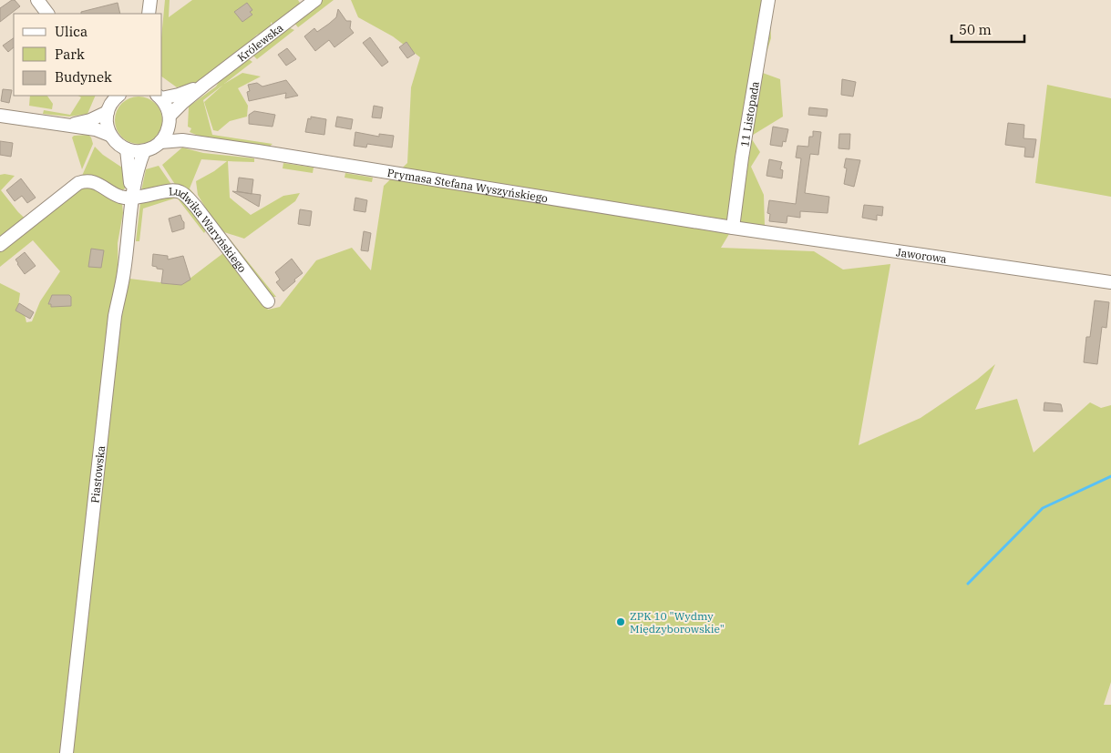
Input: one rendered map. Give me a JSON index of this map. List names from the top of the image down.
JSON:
{
  "streets": {
    "street": [
      "Królewska",
      "11 Listopada",
      "Prymasa Stefana Wyszyńskiego",
      "Ludwika Waryńskiego",
      "Jaworowa",
      "Piastowska"
    ]
  },
  "crossings": [
    ["Królewska", "Prymasa Stefana Wyszyńskiego"],
    ["11 Listopada", "Prymasa Stefana Wyszyńskiego"],
    ["11 Listopada", "Jaworowa"],
    ["Prymasa Stefana Wyszyńskiego", "Jaworowa"],
    ["Ludwika Waryńskiego", "Piastowska"]
  ],
  "places": ["ZPK 10 \"Wydmy Międzyborowskie\""],
  "legend": ["Ulica", "Park", "Budynek"],
  "scale_bar": "50 m"
}
